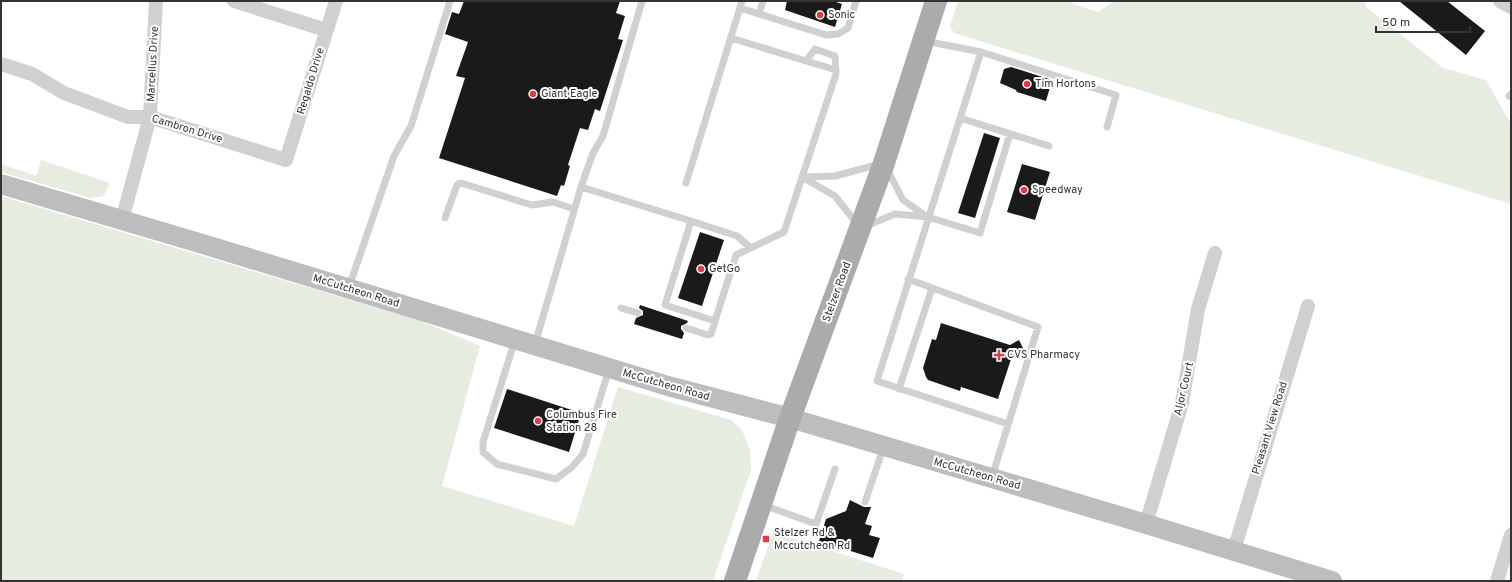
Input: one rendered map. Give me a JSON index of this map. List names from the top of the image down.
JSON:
{
  "streets": {
    "main road": ["McCutcheon Road", "Stelzer Road"],
    "street": [
      "Marcellus Drive",
      "Regaldo Drive",
      "Cambron Drive",
      "Aljor Court",
      "Pleasant View Road"
    ]
  },
  "crossings": [
    ["Marcellus Drive", "Cambron Drive"],
    ["Marcellus Drive", "McCutcheon Road"],
    ["Regaldo Drive", "Cambron Drive"],
    ["McCutcheon Road", "Stelzer Road"],
    ["McCutcheon Road", "Aljor Court"],
    ["McCutcheon Road", "Pleasant View Road"]
  ],
  "places": {
    "other": [
      "Sonic",
      "Tim Hortons",
      "Giant Eagle",
      "Speedway",
      "GetGo",
      "Columbus Fire Station 28"
    ],
    "health": ["CVS Pharmacy"],
    "transit": ["Stelzer Rd & Mccutcheon Rd"]
  },
  "scale_bar": "50 m"
}
